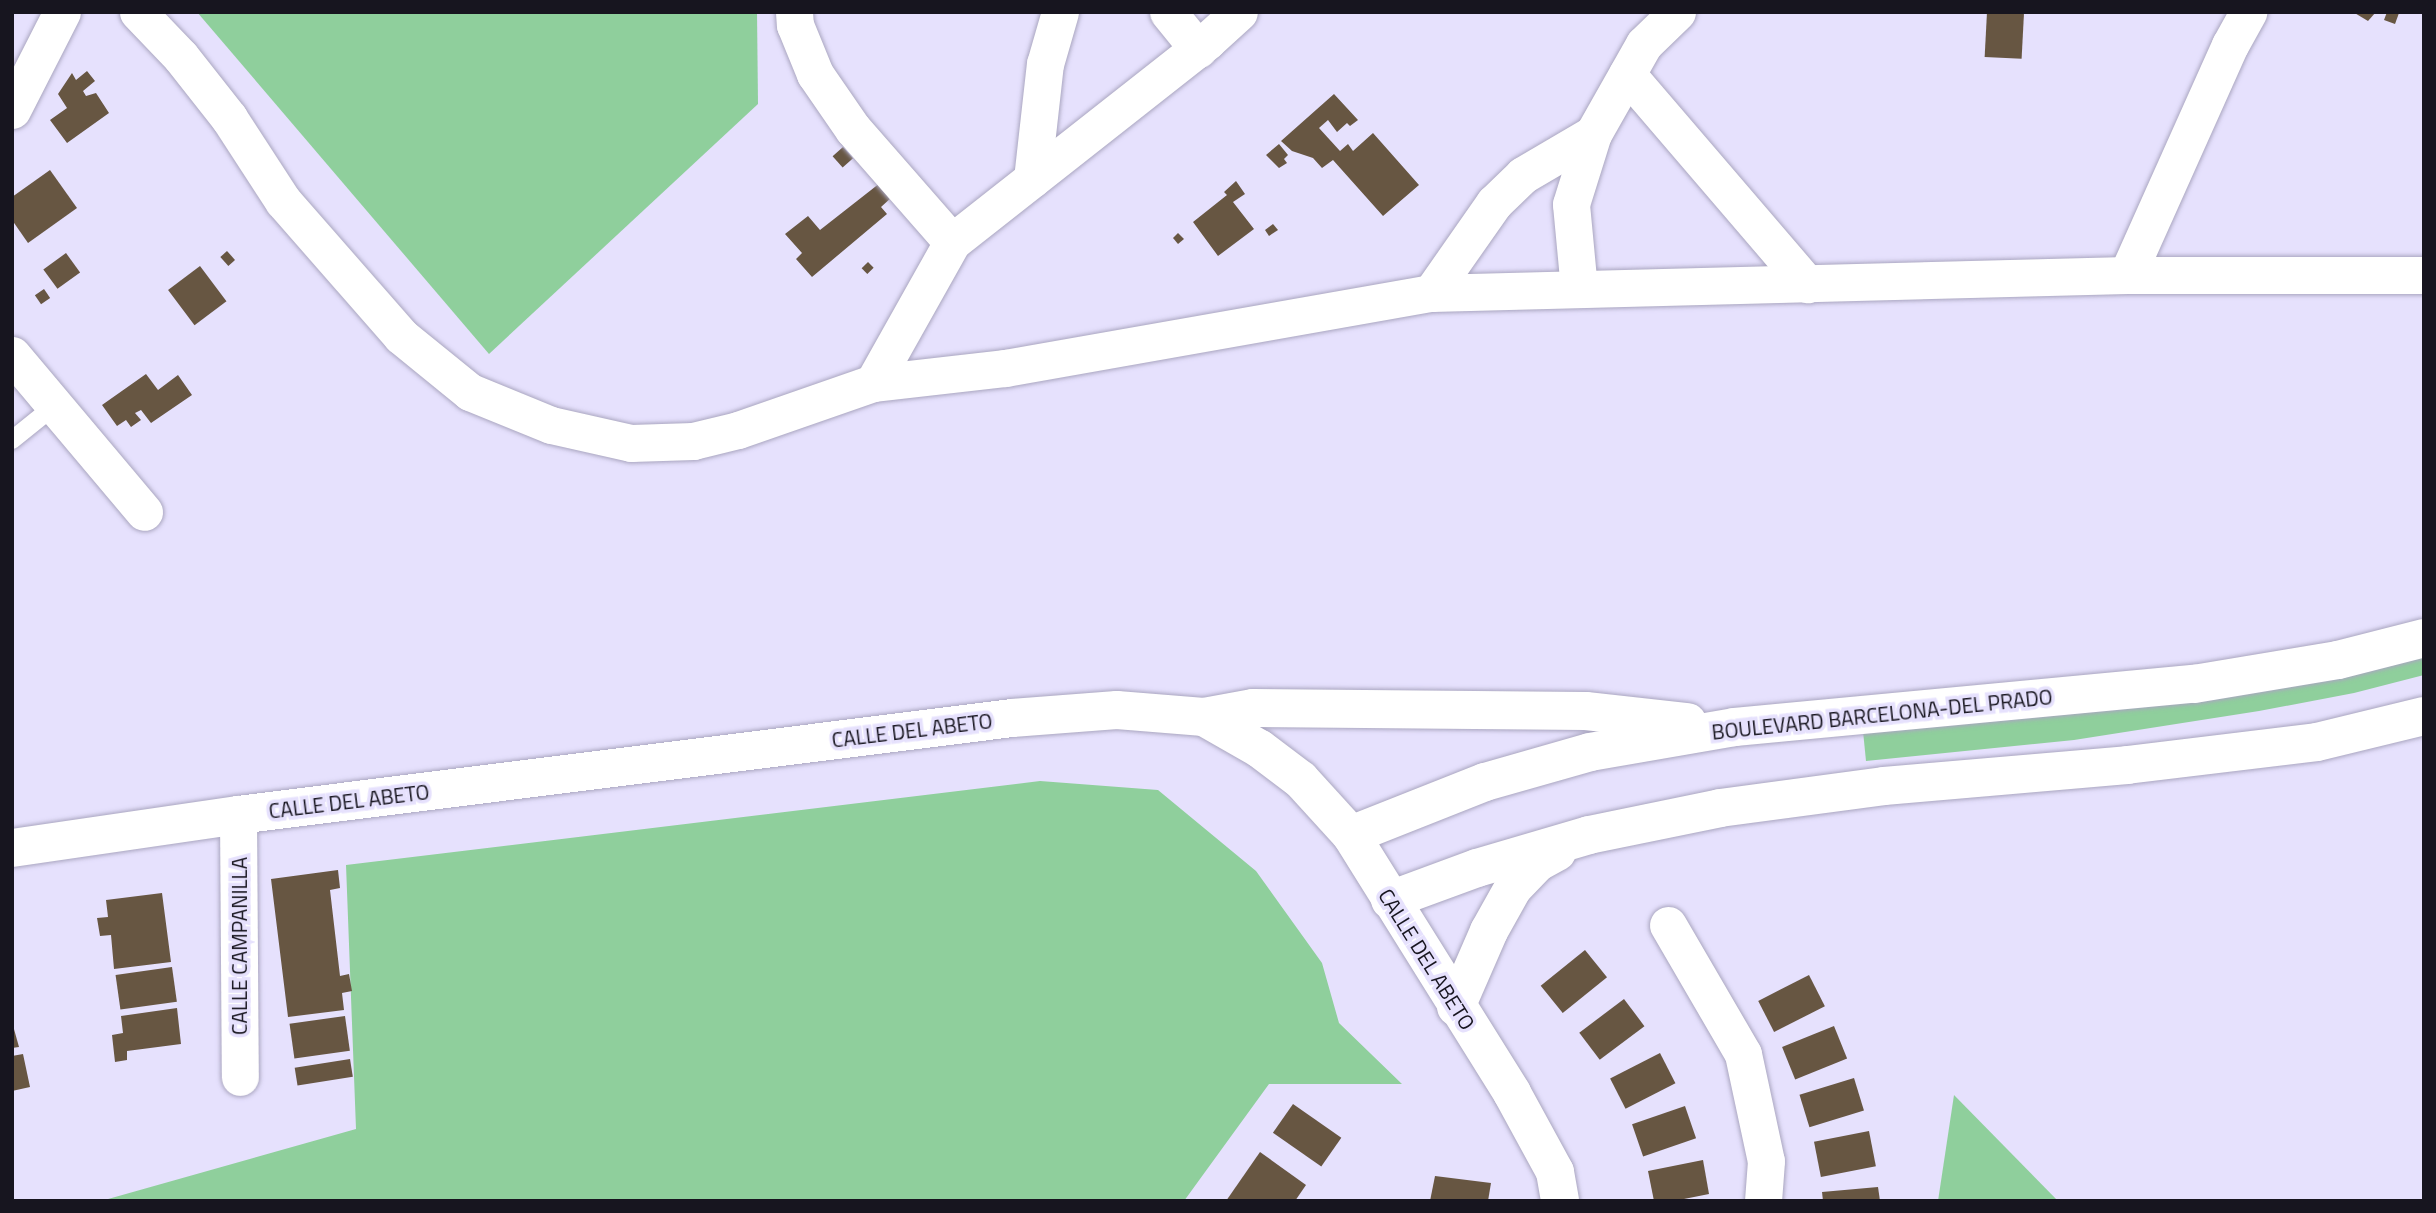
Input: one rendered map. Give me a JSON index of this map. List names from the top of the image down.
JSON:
{
  "streets": {
    "main road": ["BOULEVARD BARCELONA-DEL PRADO", "CALLE DEL ABETO"],
    "street": ["CALLE CAMPANILLA"]
  },
  "crossings": [
    ["BOULEVARD BARCELONA-DEL PRADO", "CALLE DEL ABETO"],
    ["CALLE DEL ABETO", "CALLE CAMPANILLA"]
  ]
}
